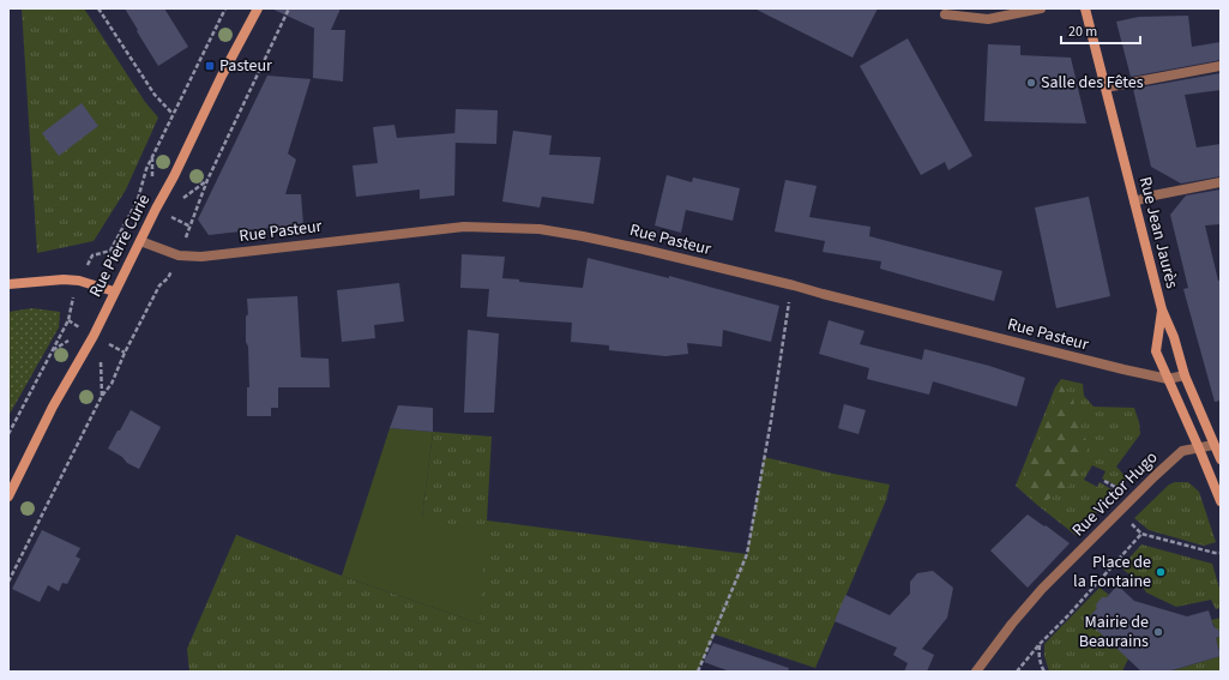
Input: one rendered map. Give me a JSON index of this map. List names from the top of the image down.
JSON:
{
  "streets": {
    "main road": ["Rue Jean Jaurès", "Rue Pierre Curie"],
    "street": ["Rue Pasteur", "Rue Victor Hugo"]
  },
  "crossings": [
    ["Rue Pasteur", "Rue Jean Jaurès"],
    ["Rue Pasteur", "Rue Pierre Curie"],
    ["Rue Jean Jaurès", "Rue Victor Hugo"]
  ],
  "places": {
    "transit": ["Pasteur"],
    "other": ["Salle des Fêtes", "Place de la Fontaine", "Mairie de Beaurains"]
  },
  "scale_bar": "20 m"
}
